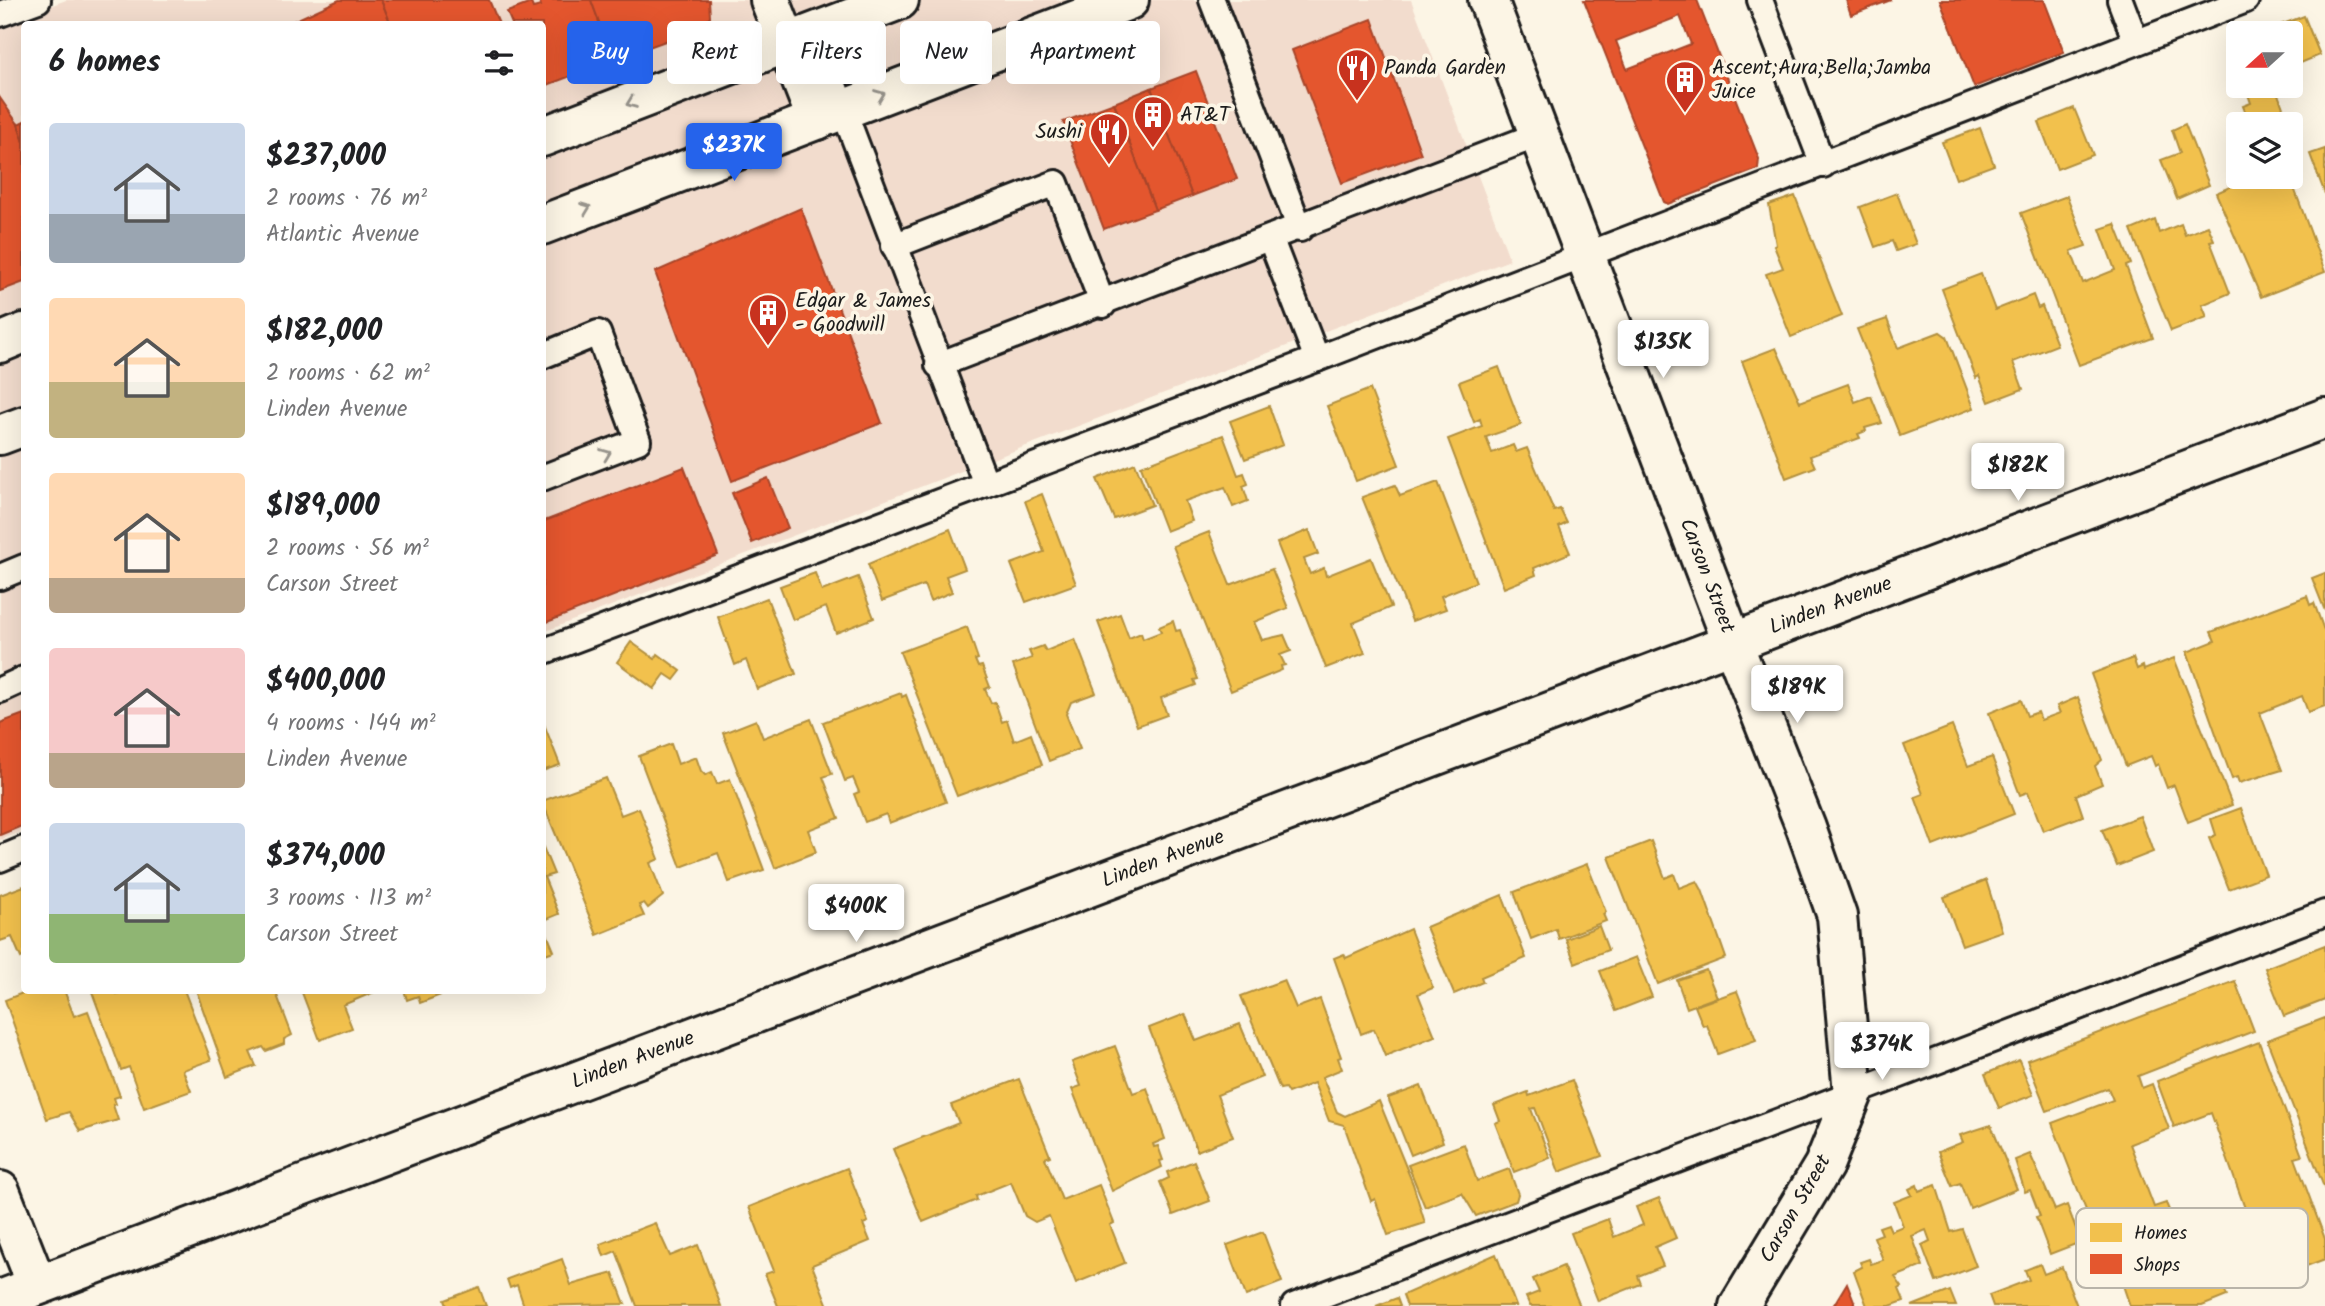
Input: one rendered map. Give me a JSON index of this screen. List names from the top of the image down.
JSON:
{
  "streets": {
    "street": ["Carson Street", "Linden Avenue"]
  },
  "crossings": [
    ["Carson Street", "Linden Avenue"]
  ],
  "places": {
    "restaurant": ["Panda Garden", "Sushi"],
    "building": ["Ascent;Aura;Bella;Jamba Juice", "AT&T", "Edgar & James - Goodwill"]
  },
  "legend": ["Homes", "Shops"],
  "north": "left",
  "page": {
    "chip": [
      "Buy",
      "Rent",
      "Filters",
      "New",
      "Apartment"
    ],
    "heading": "6 homes",
    "list": [
      {
        "name": "$237,000",
        "note": "2 rooms · 76 m² · Atlantic Avenue"
      },
      {
        "name": "$182,000",
        "note": "2 rooms · 62 m² · Linden Avenue"
      },
      {
        "name": "$189,000",
        "note": "2 rooms · 56 m² · Carson Street"
      },
      {
        "name": "$400,000",
        "note": "4 rooms · 144 m² · Linden Avenue"
      },
      {
        "name": "$374,000",
        "note": "3 rooms · 113 m² · Carson Street"
      }
    ],
    "price": [
      "$237K",
      "$135K",
      "$182K",
      "$189K",
      "$400K",
      "$374K"
    ]
  }
}
